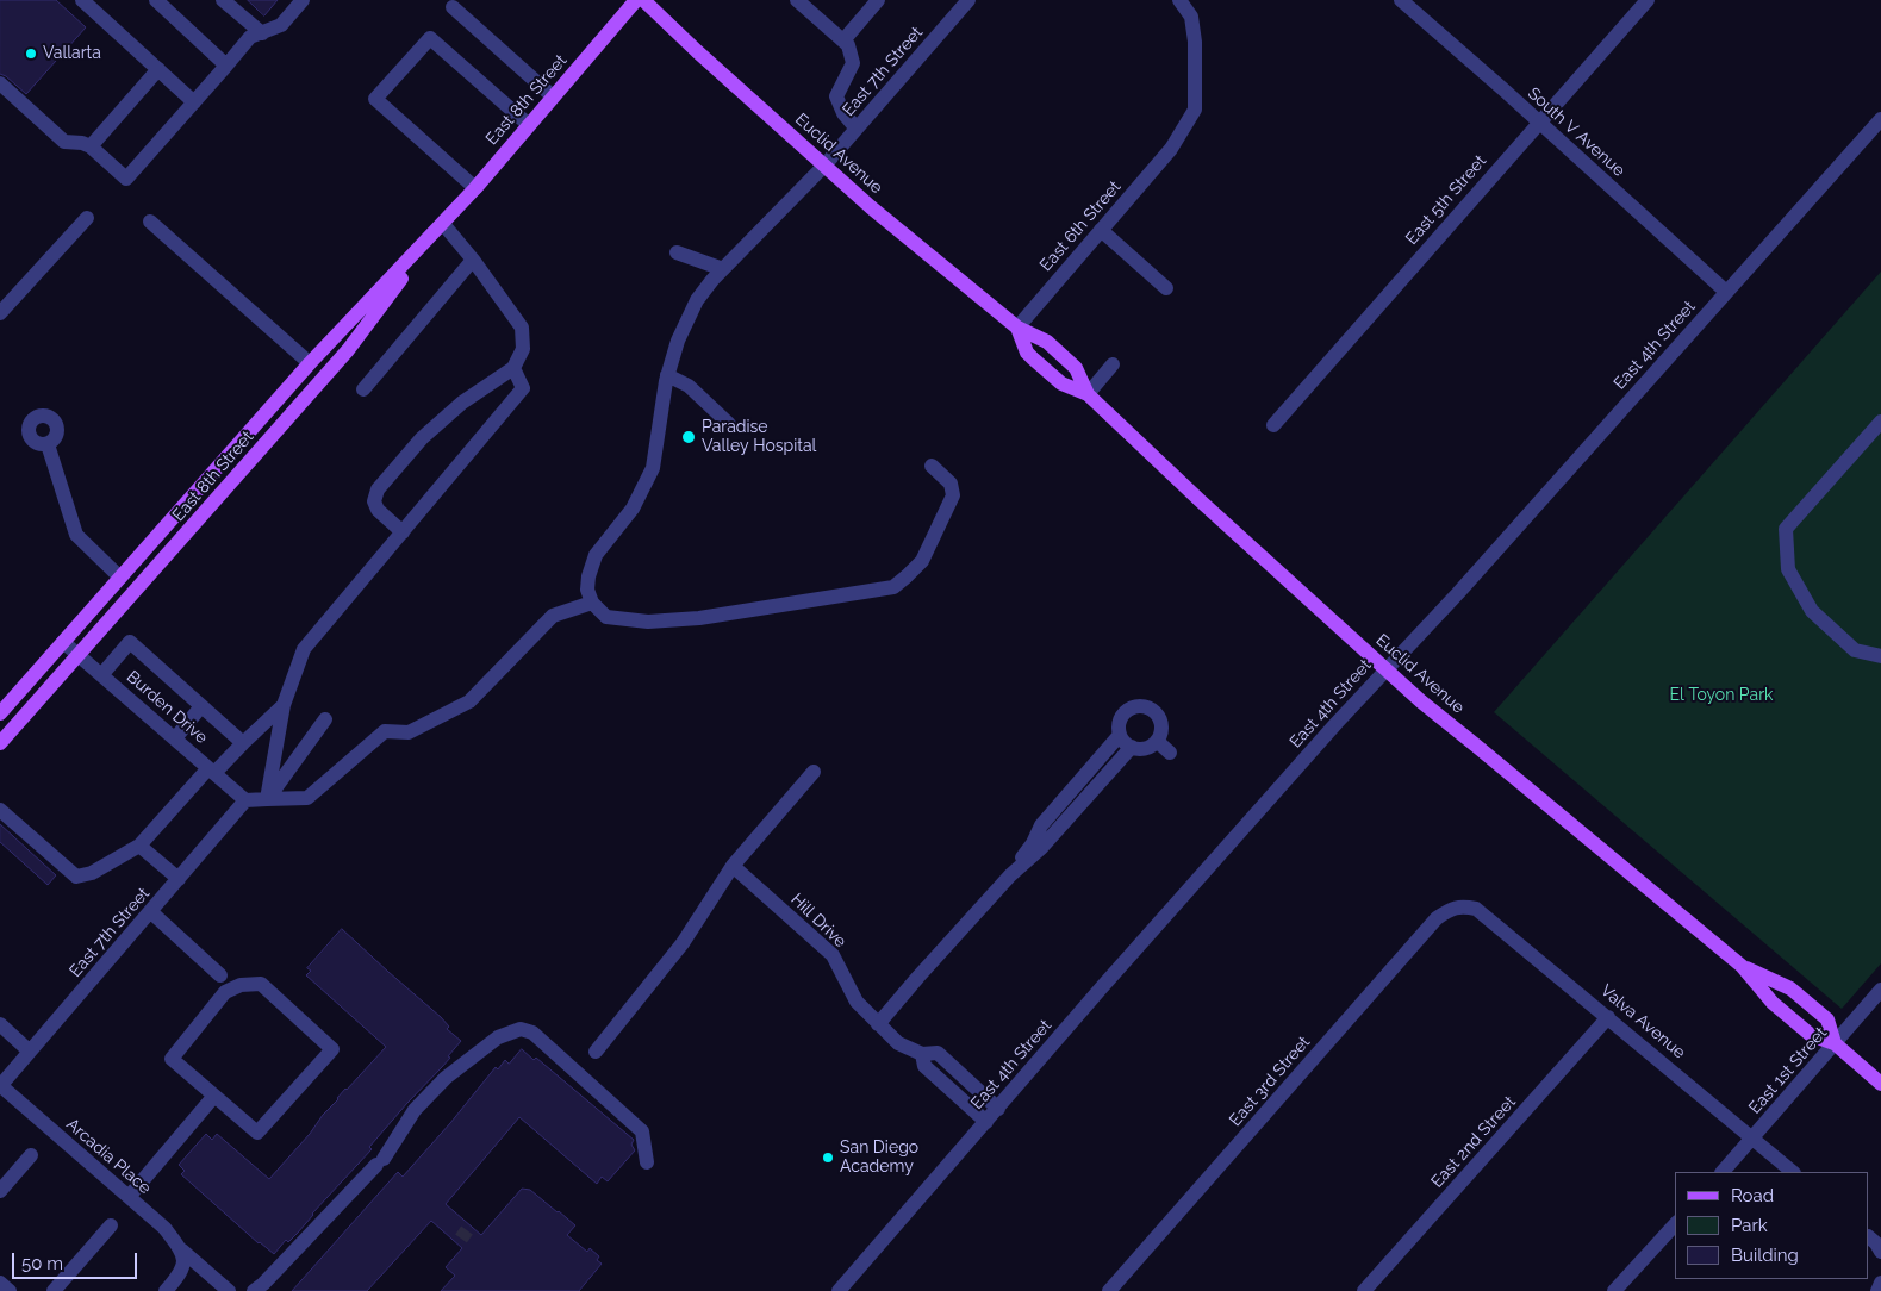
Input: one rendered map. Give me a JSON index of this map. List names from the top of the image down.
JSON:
{
  "streets": {
    "main road": ["East 8th Street", "Euclid Avenue"],
    "street": [
      "East 7th Street",
      "South V Avenue",
      "East 5th Street",
      "East 6th Street",
      "East 4th Street",
      "Burden Drive",
      "Hill Drive",
      "Valva Avenue",
      "East 1st Street",
      "East 3rd Street",
      "East 2nd Street",
      "Arcadia Place"
    ]
  },
  "crossings": [
    ["East 7th Street", "Euclid Avenue"],
    ["East 7th Street", "Burden Drive"],
    ["East 7th Street", "Arcadia Place"],
    ["East 8th Street", "Burden Drive"],
    ["South V Avenue", "East 5th Street"],
    ["South V Avenue", "East 4th Street"],
    ["Euclid Avenue", "East 6th Street"],
    ["Euclid Avenue", "East 4th Street"],
    ["Euclid Avenue", "East 1st Street"],
    ["East 4th Street", "Hill Drive"],
    ["Valva Avenue", "East 1st Street"],
    ["Valva Avenue", "East 3rd Street"],
    ["Valva Avenue", "East 2nd Street"]
  ],
  "parks": ["El Toyon Park"],
  "places": ["Vallarta", "Paradise Valley Hospital", "San Diego Academy"],
  "legend": ["Road", "Park", "Building"],
  "scale_bar": "50 m"
}
